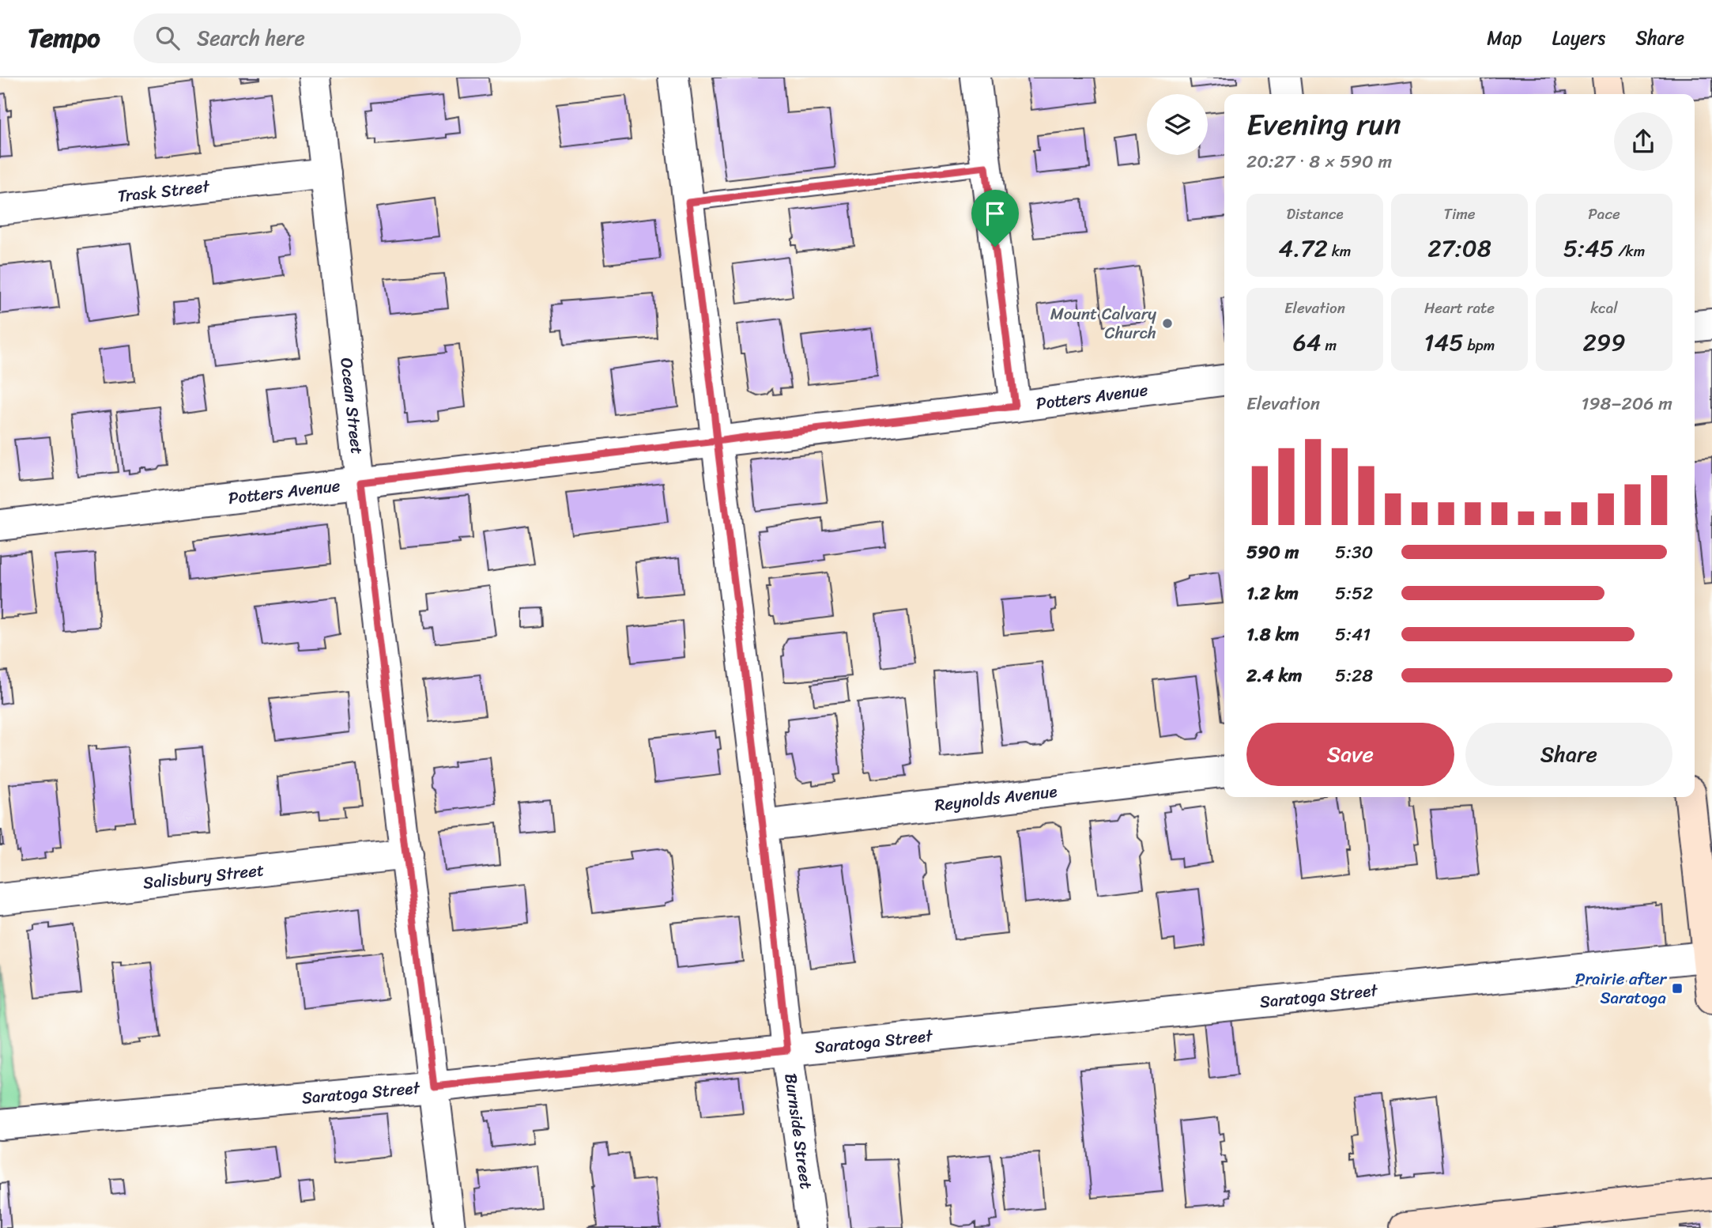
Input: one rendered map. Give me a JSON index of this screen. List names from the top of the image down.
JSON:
{
  "streets": {
    "street": [
      "Trask Street",
      "Potters Avenue",
      "Ocean Street",
      "Reynolds Avenue",
      "Salisbury Street",
      "Saratoga Street",
      "Burnside Street"
    ]
  },
  "crossings": [
    ["Trask Street", "Ocean Street"],
    ["Potters Avenue", "Ocean Street"],
    ["Potters Avenue", "Burnside Street"],
    ["Ocean Street", "Salisbury Street"],
    ["Ocean Street", "Saratoga Street"],
    ["Reynolds Avenue", "Burnside Street"],
    ["Saratoga Street", "Burnside Street"]
  ],
  "places": {
    "other": ["Mount Calvary Church"],
    "transit": ["Prairie after Saratoga"]
  },
  "page": {
    "header": "Tempo",
    "search": "Search here",
    "nav": ["Map", "Layers", "Share"],
    "heading": ["Evening run", "20:27 · 8 × 590 m"],
    "stats": [
      ["Distance", "4.72 km"],
      ["Time", "27:08"],
      ["Pace", "5:45 /km"],
      ["Elevation", "64 m"],
      ["Heart rate", "145 bpm"],
      ["kcal", "299"]
    ],
    "chart": ["Elevation", "198–206 m"],
    "list": [
      {
        "name": "590 m",
        "note": "5:30"
      },
      {
        "name": "1.2 km",
        "note": "5:52"
      },
      {
        "name": "1.8 km",
        "note": "5:41"
      },
      {
        "name": "2.4 km",
        "note": "5:28"
      }
    ],
    "buttons": ["Save", "Share"]
  }
}
